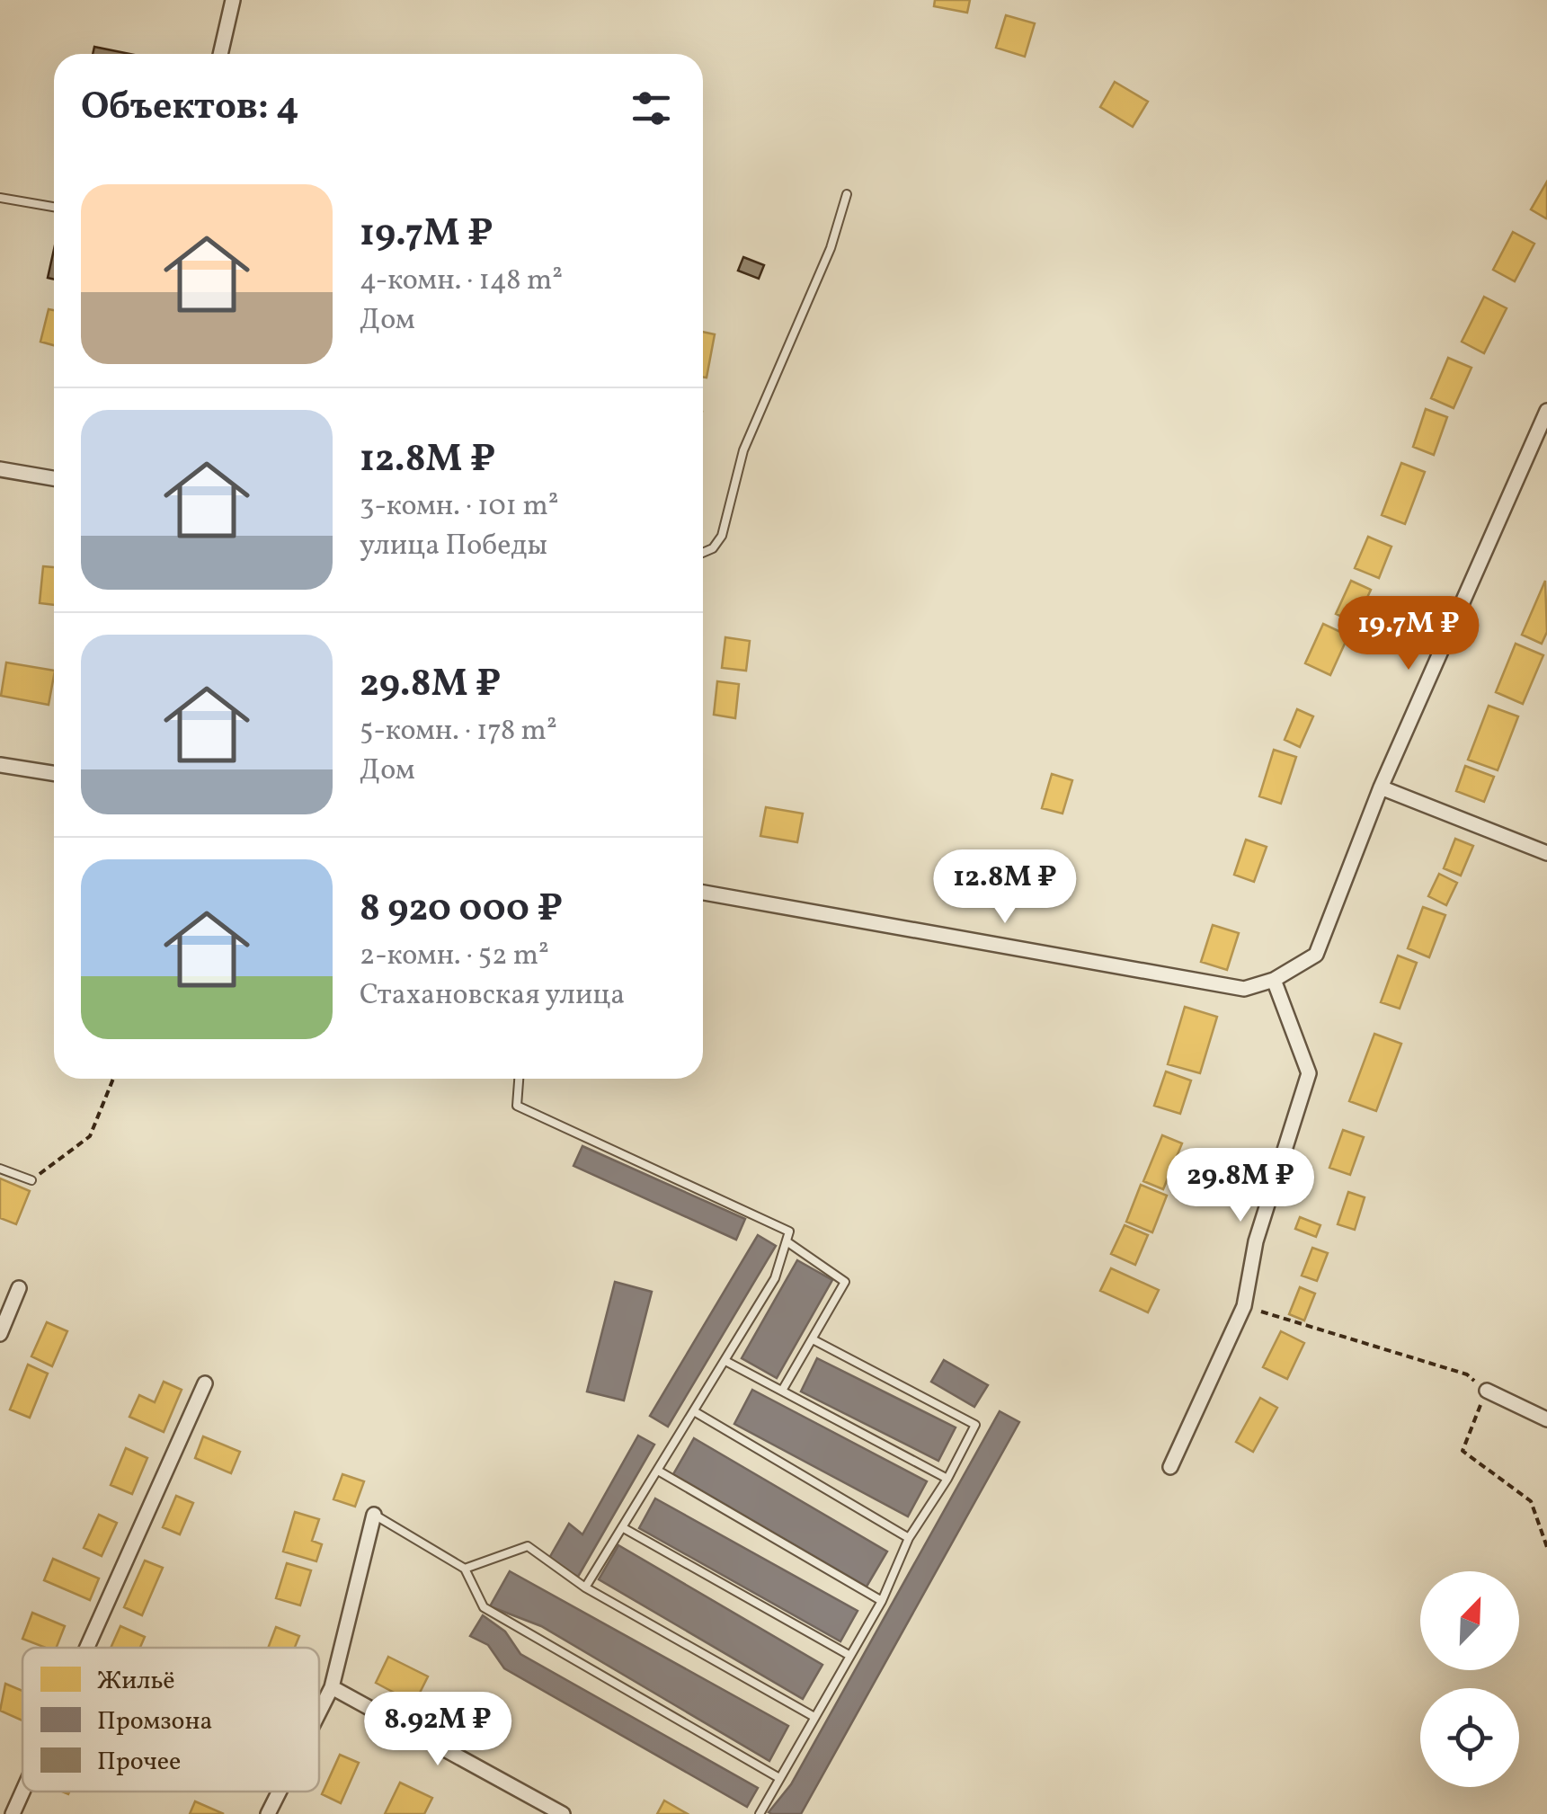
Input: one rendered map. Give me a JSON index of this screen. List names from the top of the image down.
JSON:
{
  "legend": ["Жильё", "Промзона", "Прочее"],
  "north": "top right",
  "page": {
    "heading": "Объектов: 4",
    "list": [
      {
        "name": "19.7M ₽",
        "note": "4-комн. · 148 m² · Дом"
      },
      {
        "name": "12.8M ₽",
        "note": "3-комн. · 101 m² · улица Победы"
      },
      {
        "name": "29.8M ₽",
        "note": "5-комн. · 178 m² · Дом"
      },
      {
        "name": "8 920 000 ₽",
        "note": "2-комн. · 52 m² · Стахановская улица"
      }
    ],
    "price": [
      "19.7M ₽",
      "12.8M ₽",
      "29.8M ₽",
      "8.92M ₽"
    ]
  }
}
